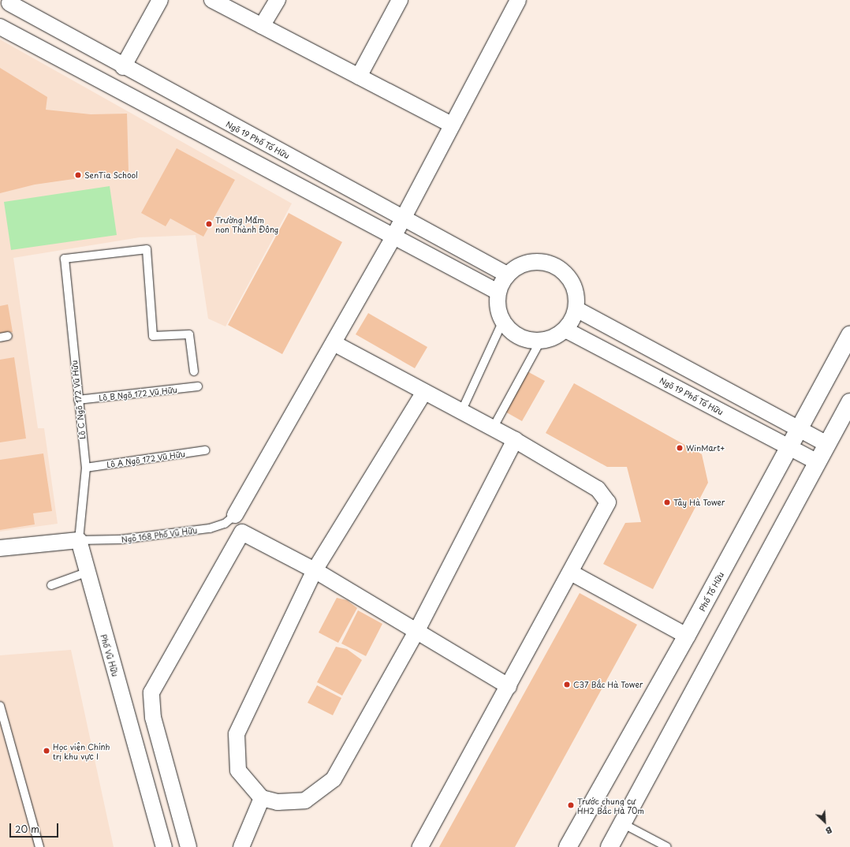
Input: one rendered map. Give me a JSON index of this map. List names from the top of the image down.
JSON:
{
  "streets": {
    "main road": ["Phố Tố Hữu"],
    "street": ["Ngõ 19 Phố Tố Hữu", "Phố Vũ Hữu"],
    "lane": [
      "Lô B Ngõ 172 Vũ Hữu",
      "Lô C Ngõ 172 Vũ Hữu",
      "Lô A Ngõ 172 Vũ Hữu",
      "Ngõ 168 Phố Vũ Hữu"
    ]
  },
  "crossings": [
    ["Ngõ 19 Phố Tố Hữu", "Phố Tố Hữu"],
    ["Lô B Ngõ 172 Vũ Hữu", "Lô C Ngõ 172 Vũ Hữu"],
    ["Lô C Ngõ 172 Vũ Hữu", "Lô A Ngõ 172 Vũ Hữu"],
    ["Lô C Ngõ 172 Vũ Hữu", "Ngõ 168 Phố Vũ Hữu"],
    ["Lô C Ngõ 172 Vũ Hữu", "Phố Vũ Hữu"],
    ["Ngõ 168 Phố Vũ Hữu", "Phố Vũ Hữu"]
  ],
  "places": [
    "SenTia School",
    "Trường Mầm non Thành Đông",
    "WinMart+",
    "Tây Hà Tower",
    "C37 Bắc Hà Tower",
    "Học viện Chính trị khu vực I",
    "Trước chung cư HH2 Bắc Hà 70m"
  ],
  "scale_bar": "20 m",
  "north": "bottom right"
}
